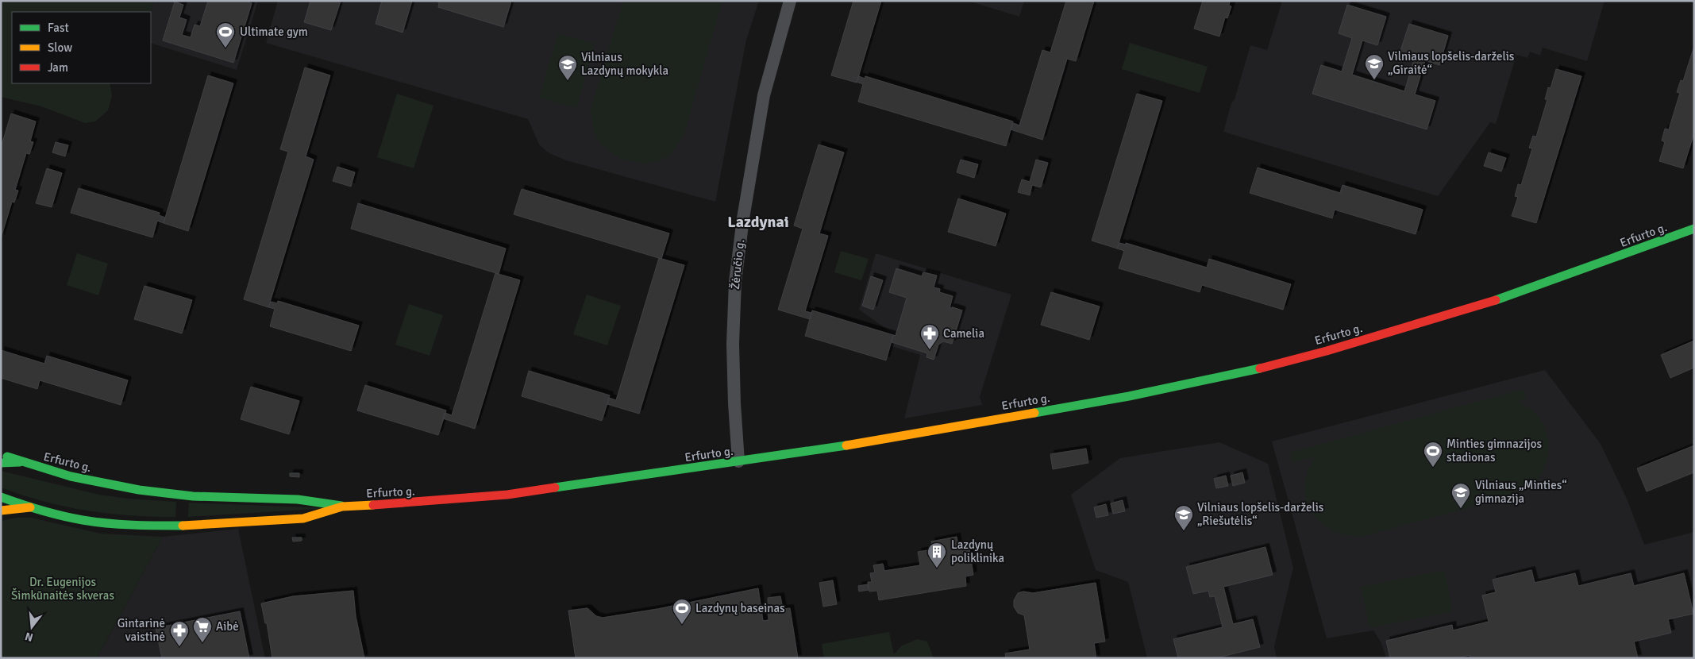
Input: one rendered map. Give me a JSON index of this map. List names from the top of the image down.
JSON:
{
  "streets": {
    "street": ["Erfurto g.", "Žėručio g."]
  },
  "crossings": [
    ["Erfurto g.", "Žėručio g."]
  ],
  "districts": ["Lazdynai"],
  "parks": ["Dr. Eugenijos Šimkūnaitės skveras"],
  "places": {
    "sports": ["Ultimate gym", "Minties gimnazijos stadionas", "Lazdynų baseinas"],
    "school or university": [
      "Vilniaus lopšelis-darželis „Giraitė“",
      "Vilniaus Lazdynų mokykla",
      "Vilniaus „Minties“ gimnazija",
      "Vilniaus lopšelis-darželis „Riešutėlis“"
    ],
    "pharmacy": ["Camelia", "Gintarinė vaistinė"],
    "building": ["Lazdynų poliklinika"],
    "supermarket": ["Aibė"]
  },
  "legend": ["Fast", "Slow", "Jam"],
  "north": "bottom"
}
